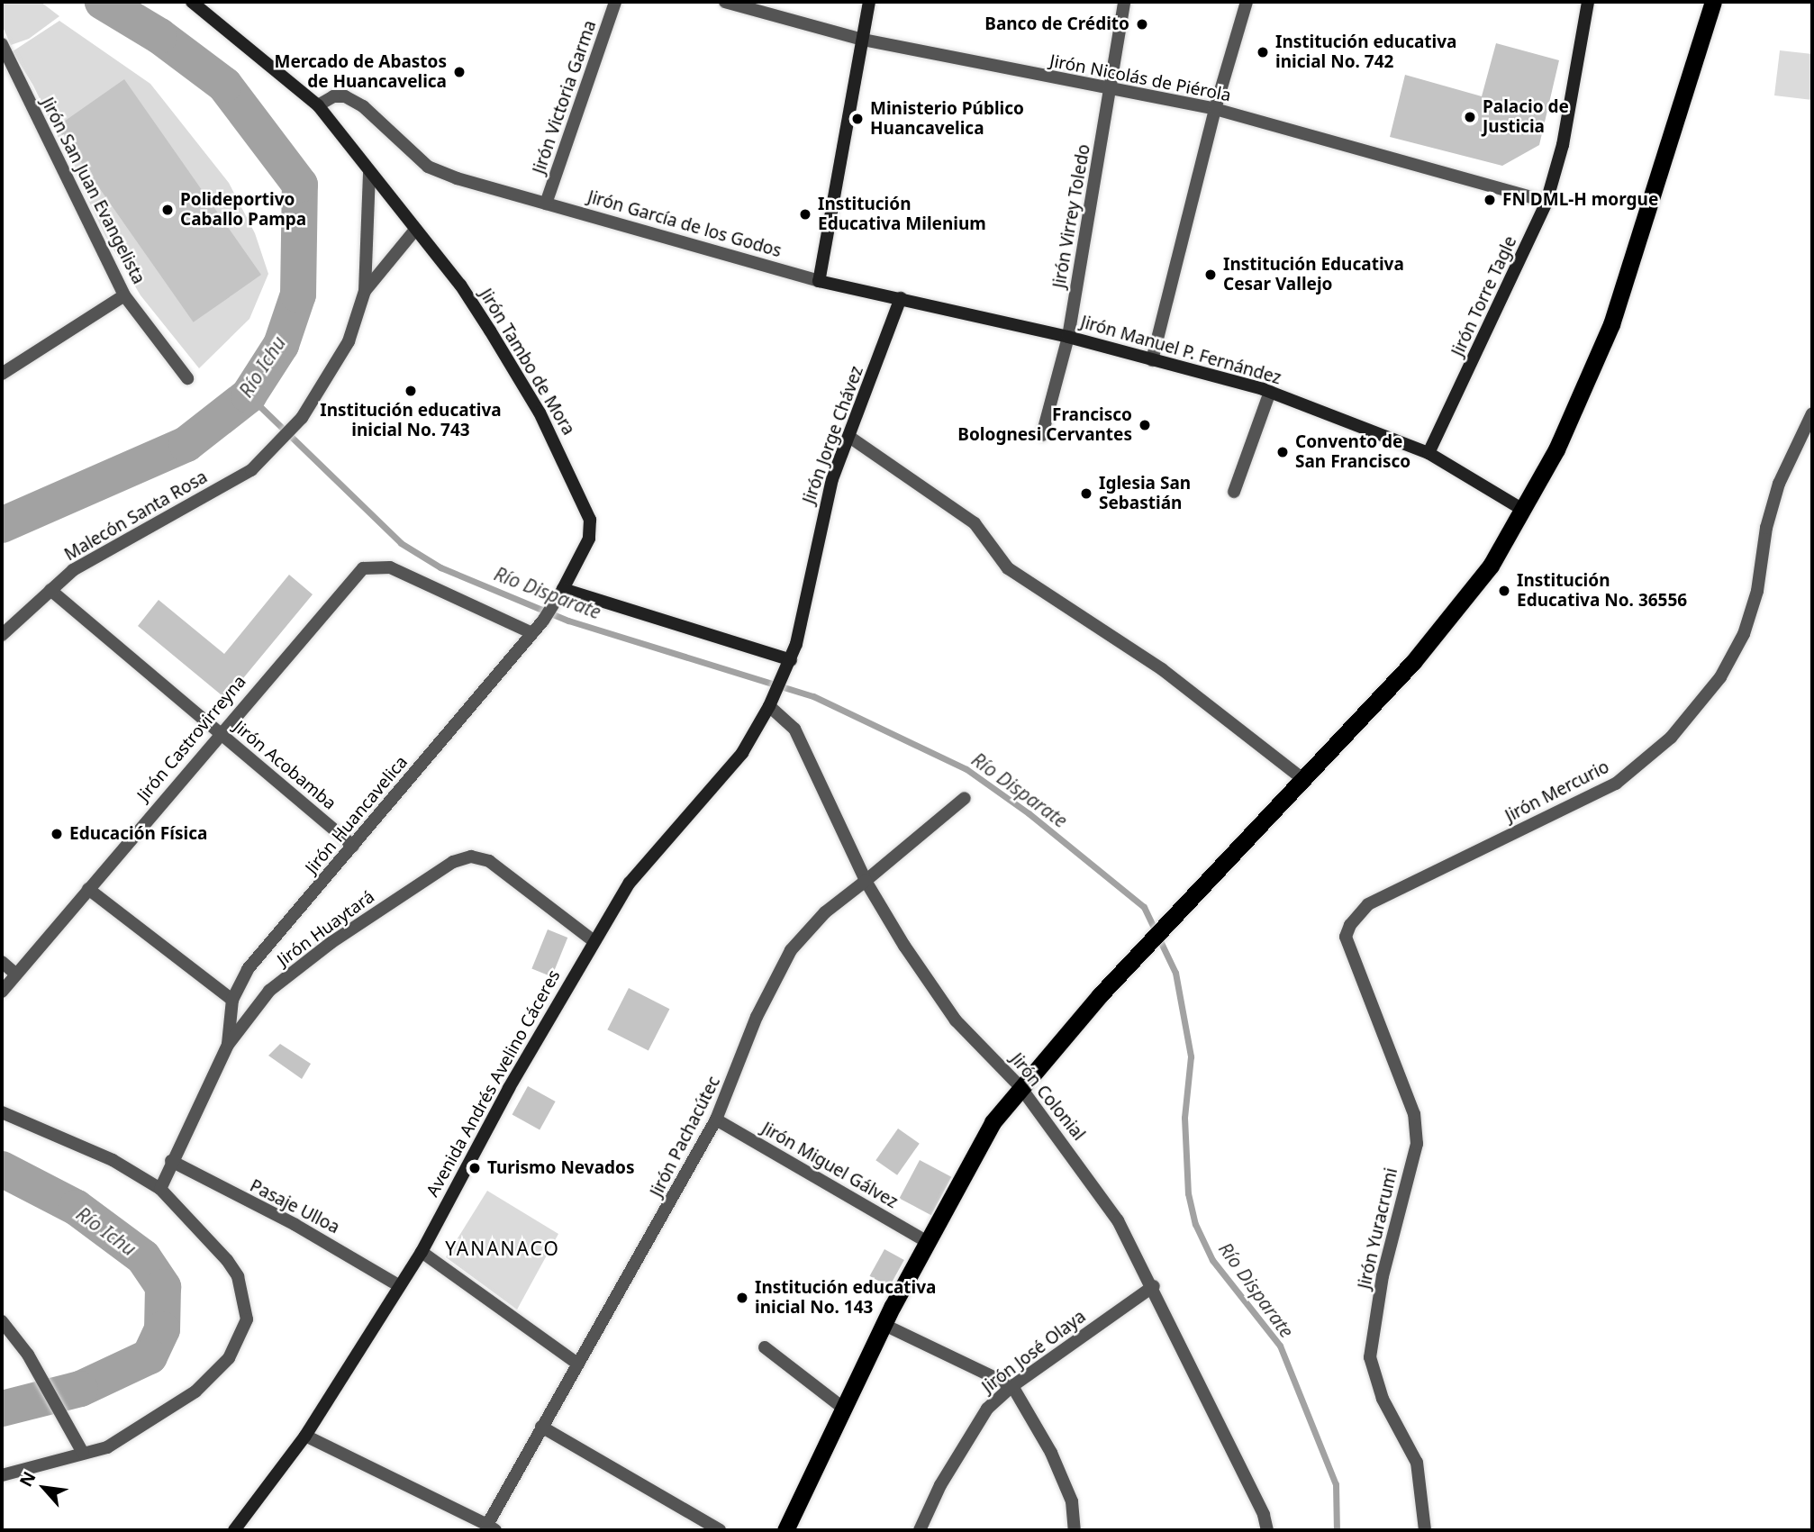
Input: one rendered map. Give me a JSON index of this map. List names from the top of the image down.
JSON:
{
  "streets": {
    "main road": [
      "Jirón García de los Godos",
      "Jirón Torre Tagle",
      "Jirón Manuel P. Fernández",
      "Jirón Tambo de Mora",
      "Jirón Jorge Chávez",
      "Avenida Andrés Avelino Cáceres"
    ],
    "street": [
      "Jirón Nicolás de Piérola",
      "Jirón Victoria Garma",
      "Jirón San Juan Evangelista",
      "Jirón Virrey Toledo",
      "Malecón Santa Rosa",
      "Jirón Castrovirreyna",
      "Jirón Acobamba",
      "Jirón Mercurio",
      "Jirón Huancavelica",
      "Jirón Huaytará",
      "Jirón Colonial",
      "Jirón Pachacútec",
      "Jirón Miguel Gálvez",
      "Pasaje Ulloa",
      "Jirón Yuracrumi",
      "Jirón José Olaya"
    ]
  },
  "crossings": [
    ["Jirón Nicolás de Piérola", "Jirón Virrey Toledo"],
    ["Jirón Nicolás de Piérola", "Jirón Torre Tagle"],
    ["Jirón Victoria Garma", "Jirón García de los Godos"],
    ["Jirón Virrey Toledo", "Jirón García de los Godos"],
    ["Jirón Virrey Toledo", "Jirón Manuel P. Fernández"],
    ["Jirón García de los Godos", "Jirón Manuel P. Fernández"],
    ["Jirón García de los Godos", "Jirón Jorge Chávez"],
    ["Jirón Torre Tagle", "Jirón Manuel P. Fernández"],
    ["Jirón Tambo de Mora", "Jirón Huancavelica"],
    ["Jirón Jorge Chávez", "Avenida Andrés Avelino Cáceres"],
    ["Malecón Santa Rosa", "Jirón Acobamba"],
    ["Jirón Castrovirreyna", "Jirón Acobamba"],
    ["Jirón Castrovirreyna", "Jirón Huancavelica"],
    ["Jirón Acobamba", "Jirón Huancavelica"],
    ["Jirón Mercurio", "Jirón Yuracrumi"],
    ["Jirón Huancavelica", "Jirón Huaytará"],
    ["Jirón Huaytará", "Avenida Andrés Avelino Cáceres"],
    ["Jirón Huaytará", "Pasaje Ulloa"],
    ["Avenida Andrés Avelino Cáceres", "Jirón Colonial"],
    ["Avenida Andrés Avelino Cáceres", "Pasaje Ulloa"],
    ["Jirón Colonial", "Jirón Pachacútec"],
    ["Jirón Colonial", "Jirón José Olaya"],
    ["Jirón Pachacútec", "Jirón Miguel Gálvez"]
  ],
  "districts": ["YANANACO"],
  "water": ["Río Ichu", "Río Disparate"],
  "places": [
    "Banco de Crédito",
    "Institución educativa inicial No. 742",
    "Mercado de Abastos de Huancavelica",
    "Palacio de Justicia",
    "Ministerio Público Huancavelica",
    "FN DML-H morgue",
    "Polideportivo Caballo Pampa",
    "Institución Educativa Milenium",
    "Institución Educativa Cesar Vallejo",
    "Institución educativa inicial No. 743",
    "Francisco Bolognesi Cervantes",
    "Convento de San Francisco",
    "Iglesia San Sebastián",
    "Institución Educativa No. 36556",
    "Educación Física",
    "Turismo Nevados",
    "Institución educativa inicial No. 143"
  ],
  "north": "top left"
}
